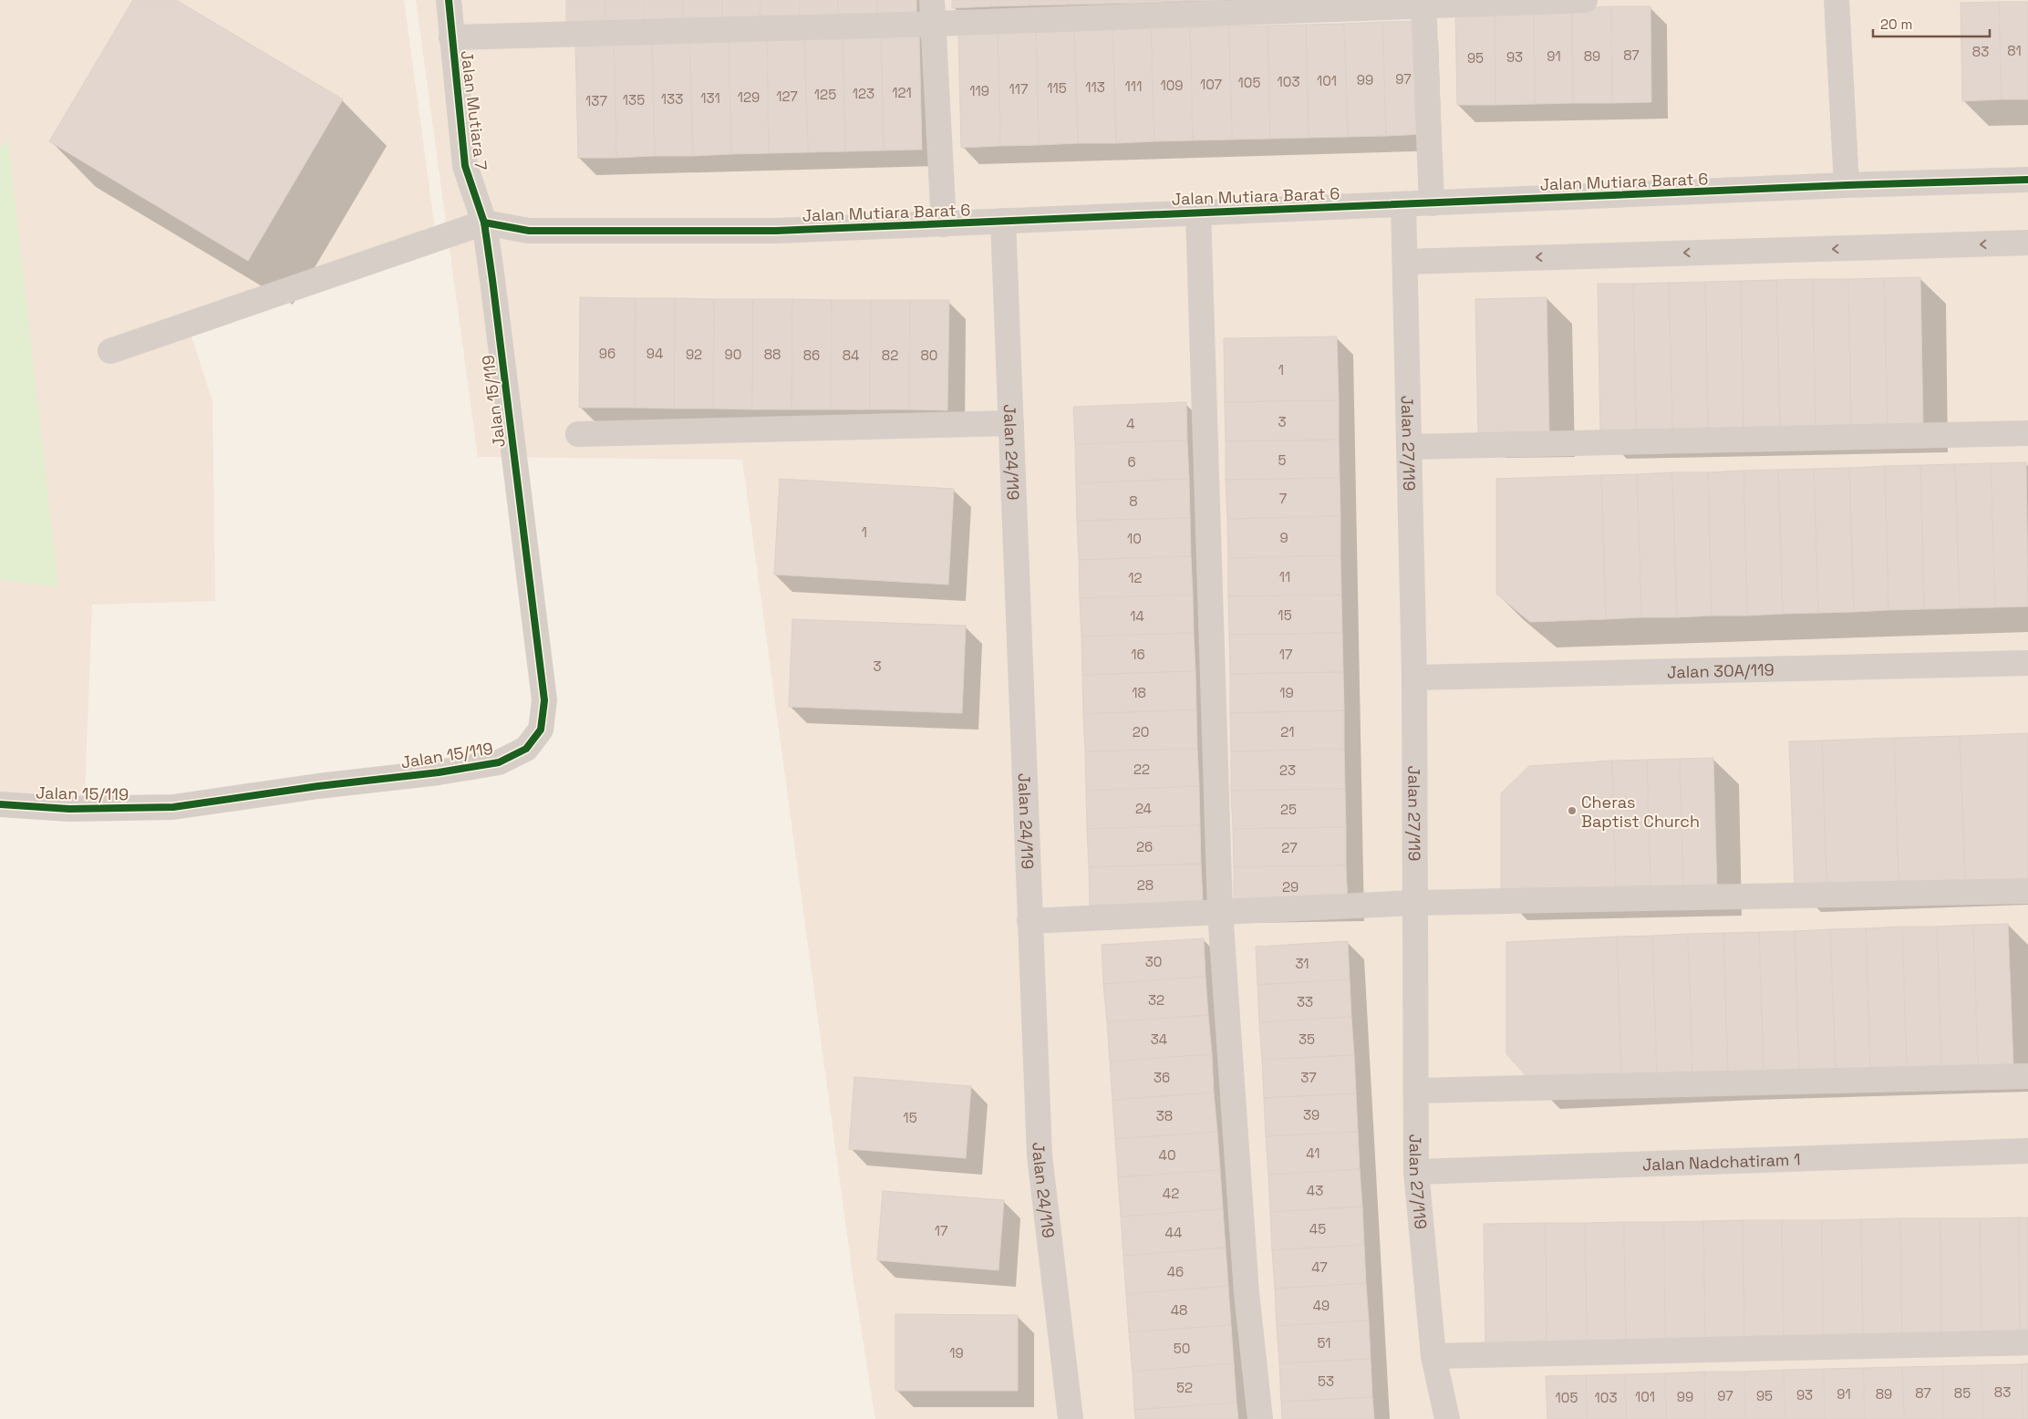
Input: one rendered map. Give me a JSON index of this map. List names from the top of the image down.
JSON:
{
  "streets": {
    "street": [
      "Jalan Mutiara 7",
      "Jalan Mutiara Barat 6",
      "Jalan 15/119",
      "Jalan 27/119",
      "Jalan 24/119",
      "Jalan 30A/119",
      "Jalan Nadchatiram 1"
    ]
  },
  "crossings": [
    ["Jalan Mutiara 7", "Jalan Mutiara Barat 6"],
    ["Jalan Mutiara 7", "Jalan 15/119"],
    ["Jalan Mutiara Barat 6", "Jalan 15/119"],
    ["Jalan Mutiara Barat 6", "Jalan 27/119"],
    ["Jalan Mutiara Barat 6", "Jalan 24/119"],
    ["Jalan 27/119", "Jalan 30A/119"],
    ["Jalan 27/119", "Jalan Nadchatiram 1"]
  ],
  "places": ["Cheras Baptist Church"],
  "house_numbers": [
    "81",
    "83",
    "87",
    "91",
    "89",
    "93",
    "95",
    "97",
    "99",
    "101",
    "103",
    "105",
    "107",
    "109",
    "111",
    "113",
    "115",
    "117",
    "119",
    "121",
    "123",
    "125",
    "127",
    "129",
    "131",
    "133",
    "135",
    "137",
    "96",
    "94",
    "92",
    "90",
    "88",
    "86",
    "84",
    "82",
    "80",
    "1",
    "3",
    "4",
    "5",
    "6",
    "7",
    "8",
    "1",
    "9",
    "10",
    "11",
    "12",
    "15",
    "14",
    "16",
    "17",
    "3",
    "18",
    "19",
    "20",
    "21",
    "22",
    "23",
    "24",
    "25",
    "26",
    "27",
    "28",
    "29",
    "30",
    "31",
    "32",
    "33",
    "34",
    "35",
    "36",
    "37",
    "39",
    "38",
    "15",
    "41",
    "40",
    "43",
    "42",
    "45",
    "17",
    "44",
    "47",
    "46",
    "49",
    "48",
    "51",
    "50",
    "19",
    "53",
    "52",
    "83",
    "87",
    "85",
    "91",
    "89",
    "93",
    "97",
    "95",
    "101",
    "99",
    "105",
    "103"
  ],
  "scale_bar": "20 m"
}
